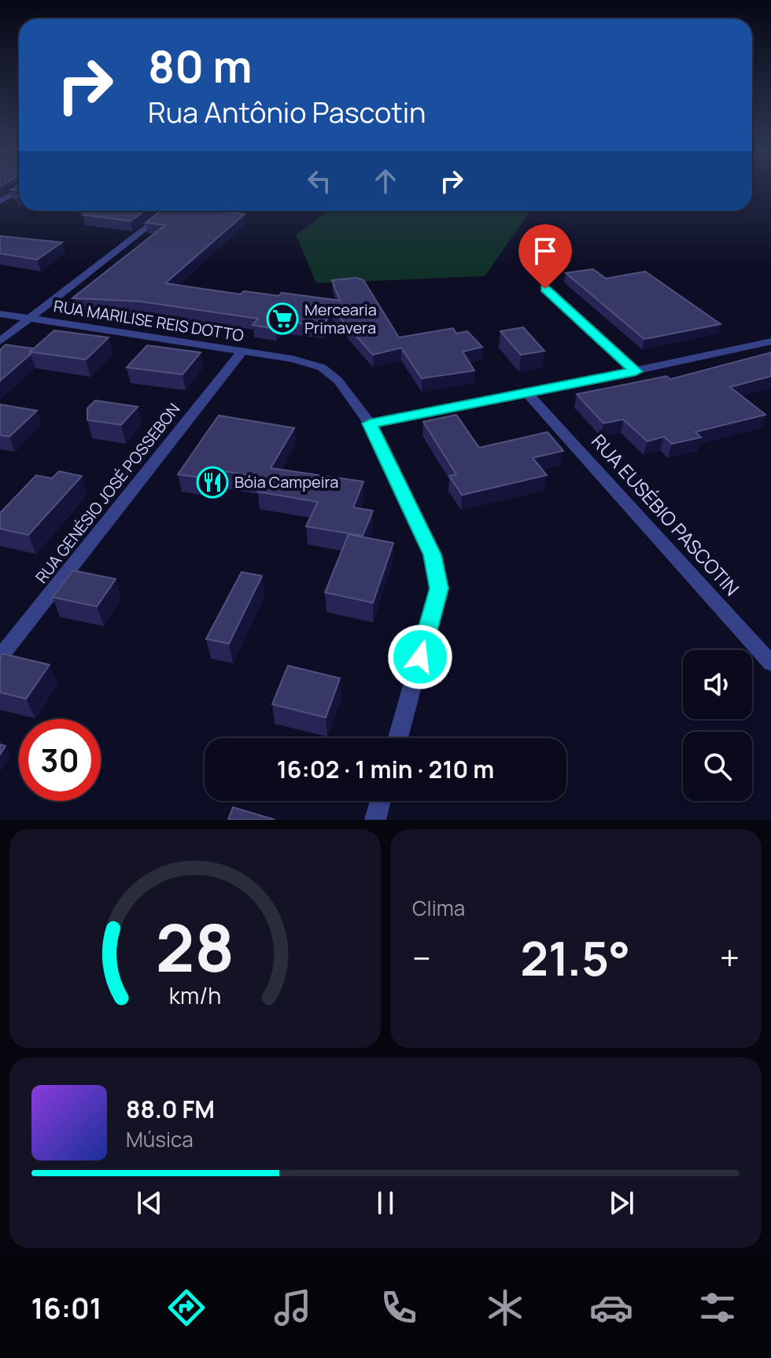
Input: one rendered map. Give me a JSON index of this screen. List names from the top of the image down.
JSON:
{
  "streets": {
    "street": ["RUA MARILISE REIS DOTTO", "RUA GENÉSIO JOSÉ POSSEBON", "RUA EUSÉBIO PASCOTIN"]
  },
  "crossings": [
    ["RUA MARILISE REIS DOTTO", "RUA GENÉSIO JOSÉ POSSEBON"]
  ],
  "places": {
    "supermarket": ["Mercearia Primavera"],
    "restaurant": ["Bóia Campeira"]
  },
  "page": {
    "turn": ["80 m", "Rua Antônio Pascotin"],
    "limit": "30",
    "trip": "16:02 · 1 min · 210 m",
    "tile": "Clima",
    "heat": ["−", "21.5°", "+"],
    "song": ["88.0 FM", "Música"],
    "tabs": "16:01",
    "gauge": ["28", "km/h"]
  }
}
